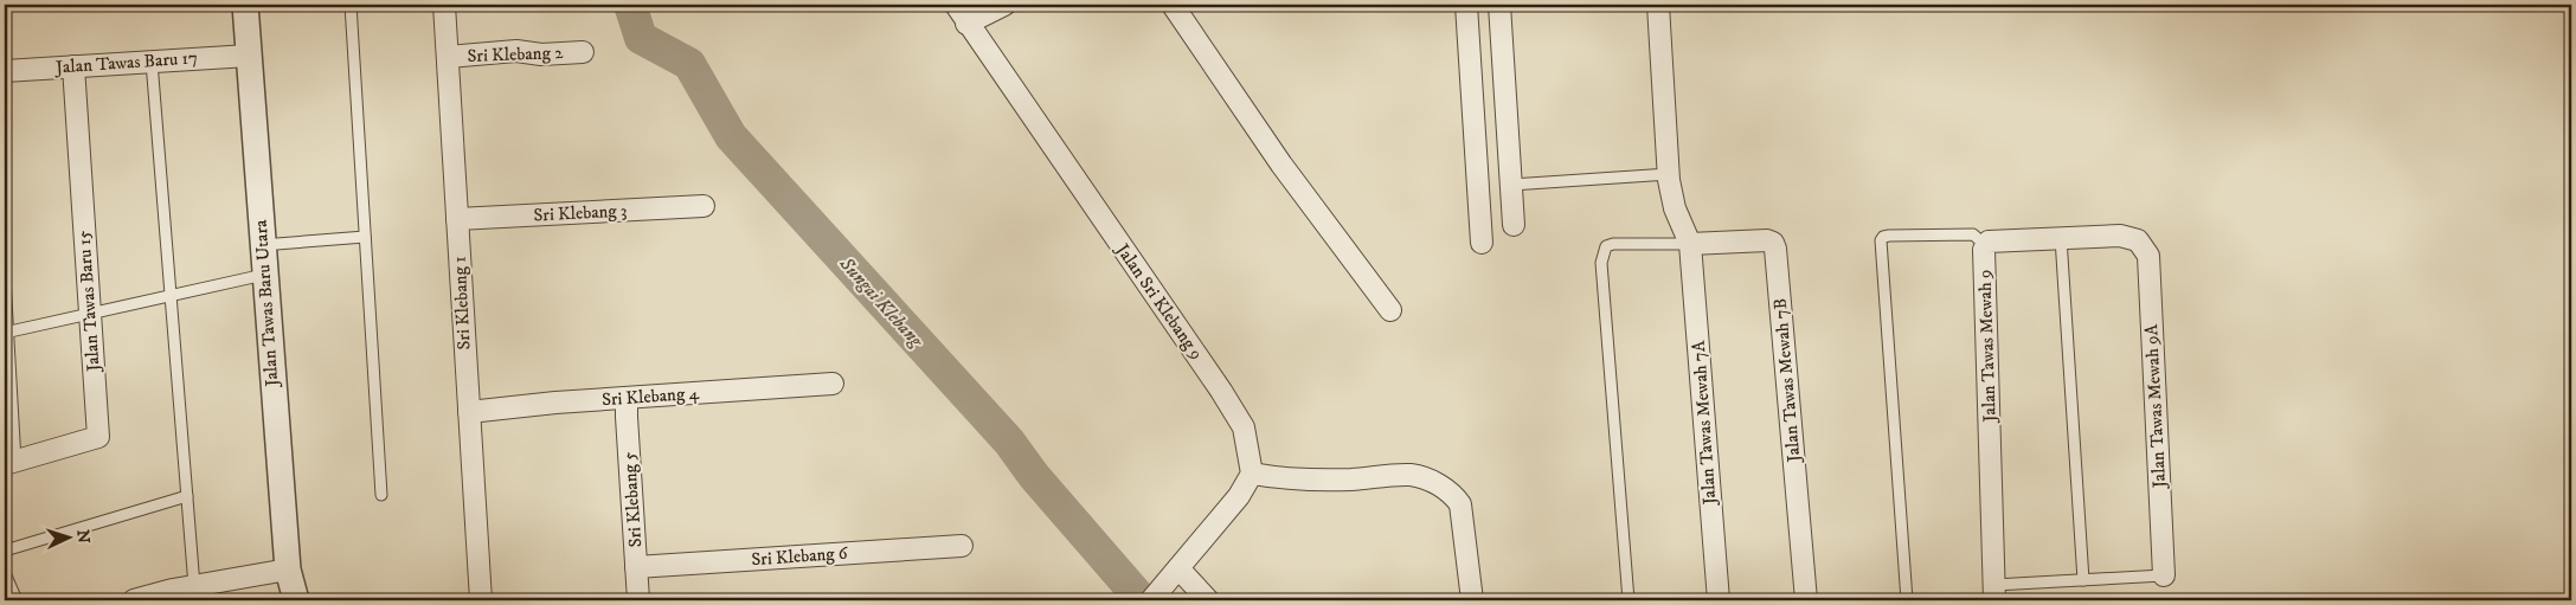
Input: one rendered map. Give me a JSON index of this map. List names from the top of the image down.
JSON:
{
  "streets": {
    "street": [
      "Sri Klebang 2",
      "Jalan Tawas Baru 17",
      "Sri Klebang 3",
      "Jalan Tawas Baru 15",
      "Jalan Sri Klebang 9",
      "Jalan Tawas Baru Utara",
      "Sri Klebang 1",
      "Jalan Tawas Mewah 9",
      "Jalan Tawas Mewah 7B",
      "Sri Klebang 4",
      "Jalan Tawas Mewah 9A",
      "Jalan Tawas Mewah 7A",
      "Sri Klebang 5",
      "Sri Klebang 6"
    ]
  },
  "crossings": [
    ["Sri Klebang 2", "Sri Klebang 1"],
    ["Jalan Tawas Baru 17", "Jalan Tawas Baru 15"],
    ["Jalan Tawas Baru 17", "Jalan Tawas Baru Utara"],
    ["Sri Klebang 3", "Sri Klebang 1"],
    ["Sri Klebang 1", "Sri Klebang 4"],
    ["Jalan Tawas Mewah 9", "Jalan Tawas Mewah 9A"],
    ["Jalan Tawas Mewah 7B", "Jalan Tawas Mewah 7A"],
    ["Sri Klebang 4", "Sri Klebang 5"],
    ["Sri Klebang 5", "Sri Klebang 6"]
  ],
  "water": ["Sungai Klebang"],
  "north": "right"
}
